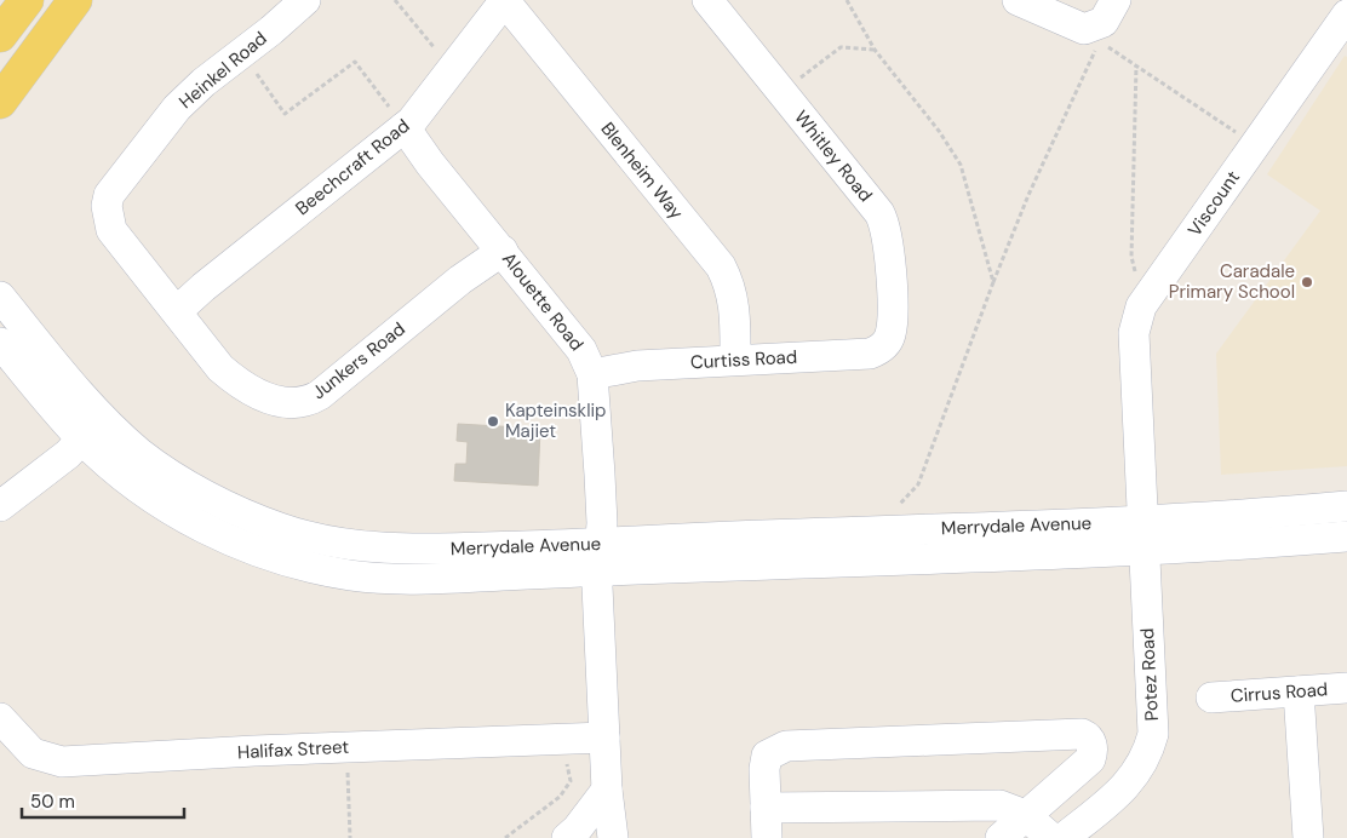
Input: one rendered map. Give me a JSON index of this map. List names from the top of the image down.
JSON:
{
  "streets": {
    "street": [
      "Heinkel Road",
      "Whitley Road",
      "Beechcraft Road",
      "Blenheim Way",
      "Viscount",
      "Alouette Road",
      "Curtiss Road",
      "Junkers Road",
      "Merrydale Avenue",
      "Potez Road",
      "Cirrus Road",
      "Halifax Street"
    ]
  },
  "crossings": [
    ["Heinkel Road", "Junkers Road"],
    ["Whitley Road", "Curtiss Road"],
    ["Beechcraft Road", "Blenheim Way"],
    ["Beechcraft Road", "Alouette Road"],
    ["Beechcraft Road", "Junkers Road"],
    ["Blenheim Way", "Curtiss Road"],
    ["Viscount", "Merrydale Avenue"],
    ["Viscount", "Potez Road"],
    ["Alouette Road", "Curtiss Road"],
    ["Alouette Road", "Junkers Road"],
    ["Alouette Road", "Merrydale Avenue"],
    ["Merrydale Avenue", "Potez Road"]
  ],
  "places": ["Caradale Primary School", "Kapteinsklip Majiet"],
  "scale_bar": "50 m"
}
